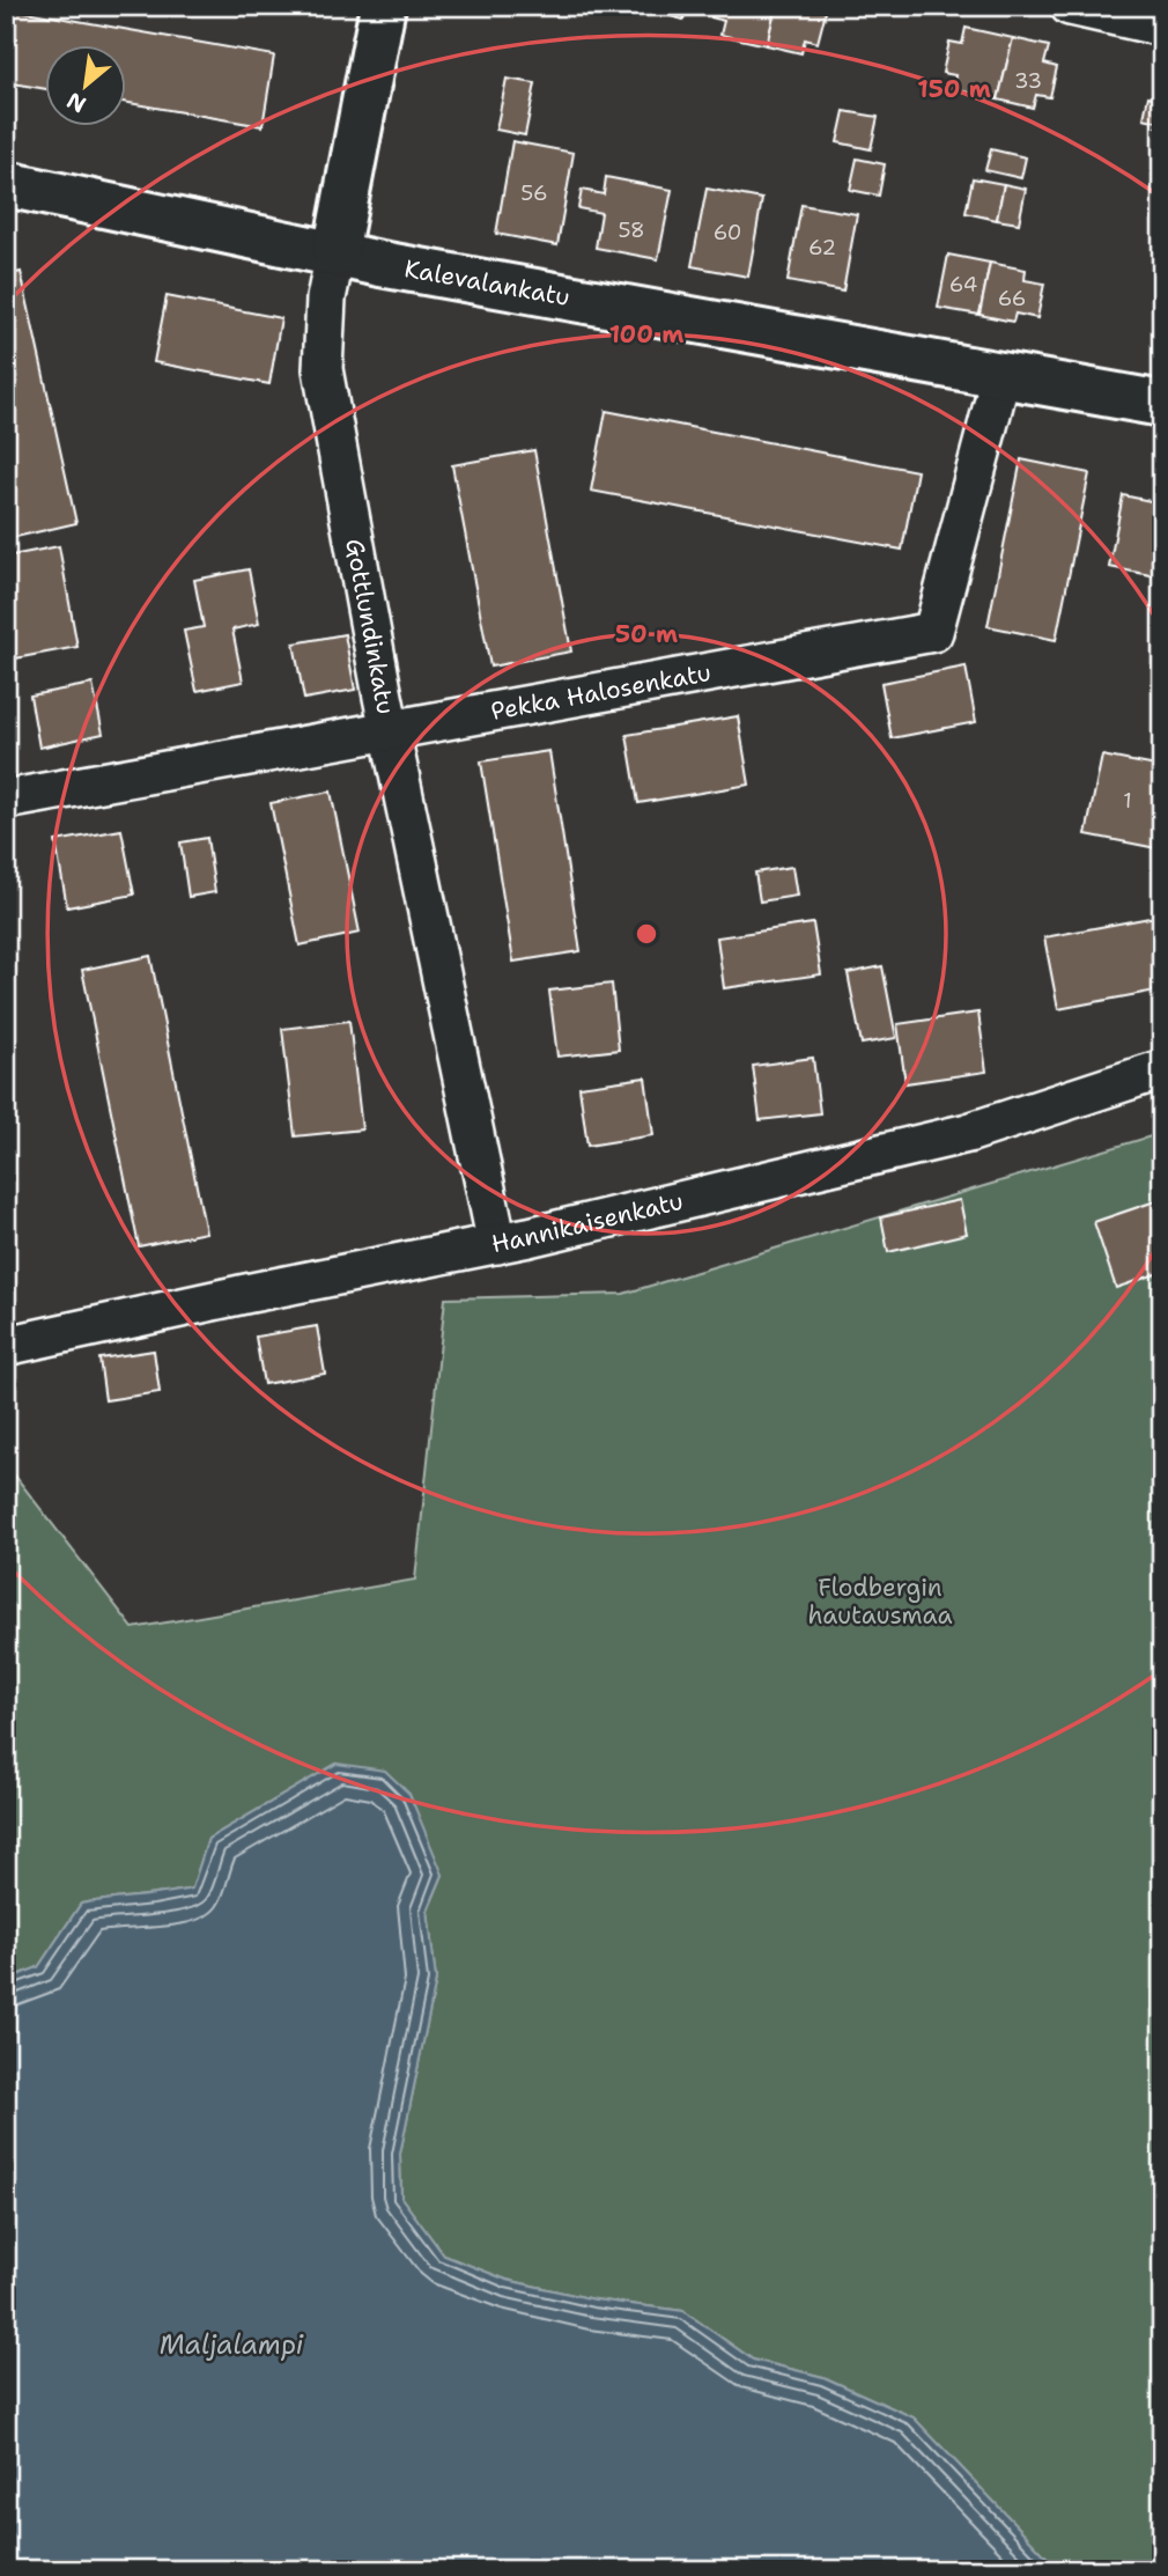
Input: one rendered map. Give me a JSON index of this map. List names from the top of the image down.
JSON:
{
  "streets": {
    "street": [
      "Kalevalankatu",
      "Gottlundinkatu",
      "Pekka Halosenkatu",
      "Hannikaisenkatu"
    ]
  },
  "crossings": [
    ["Kalevalankatu", "Gottlundinkatu"],
    ["Kalevalankatu", "Pekka Halosenkatu"],
    ["Gottlundinkatu", "Pekka Halosenkatu"],
    ["Gottlundinkatu", "Hannikaisenkatu"]
  ],
  "water": ["Maljalampi"],
  "parks": ["Flodbergin hautausmaa"],
  "house_numbers": [
    "33",
    "56",
    "58",
    "60",
    "62",
    "64",
    "66",
    "1"
  ],
  "north": "bottom left",
  "rings": ["150 m", "100 m", "50 m"]
}
